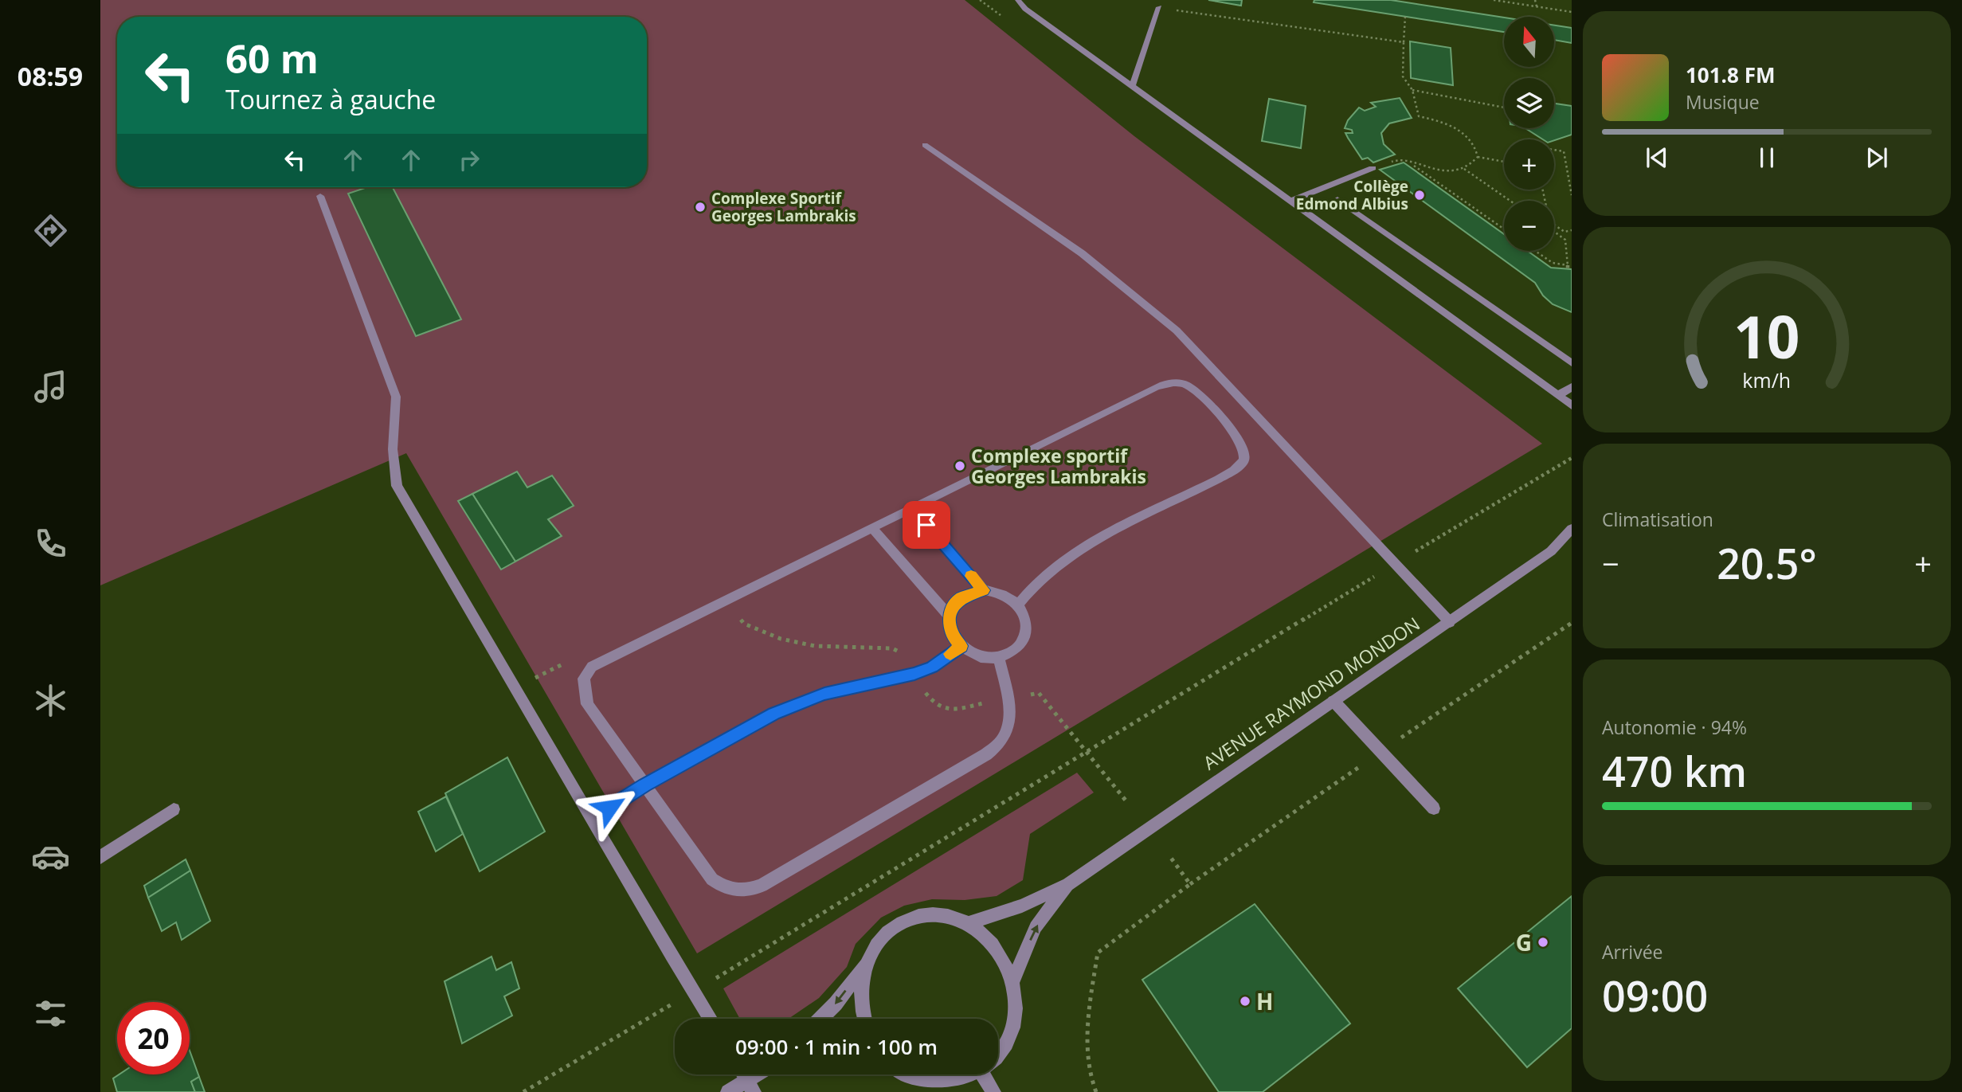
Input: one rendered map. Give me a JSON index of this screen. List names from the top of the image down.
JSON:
{
  "streets": {
    "street": ["AVENUE RAYMOND MONDON"]
  },
  "places": [
    "Collège Edmond Albius",
    "Complexe Sportif Georges Lambrakis",
    "Complexe sportif Georges Lambrakis",
    "G",
    "H"
  ],
  "north": "top",
  "page": {
    "tabs": "08:59",
    "map_buttons": ["+", "−"],
    "turn": ["60 m", "Tournez à gauche"],
    "song": ["101.8 FM", "Musique"],
    "tile": [
      "Climatisation",
      ["Autonomie · 94%", "470 km"],
      ["Arrivée", "09:00"]
    ],
    "heat": ["−", "20.5°", "+"],
    "limit": "20",
    "trip": "09:00 · 1 min · 100 m",
    "gauge": ["10", "km/h"]
  }
}
